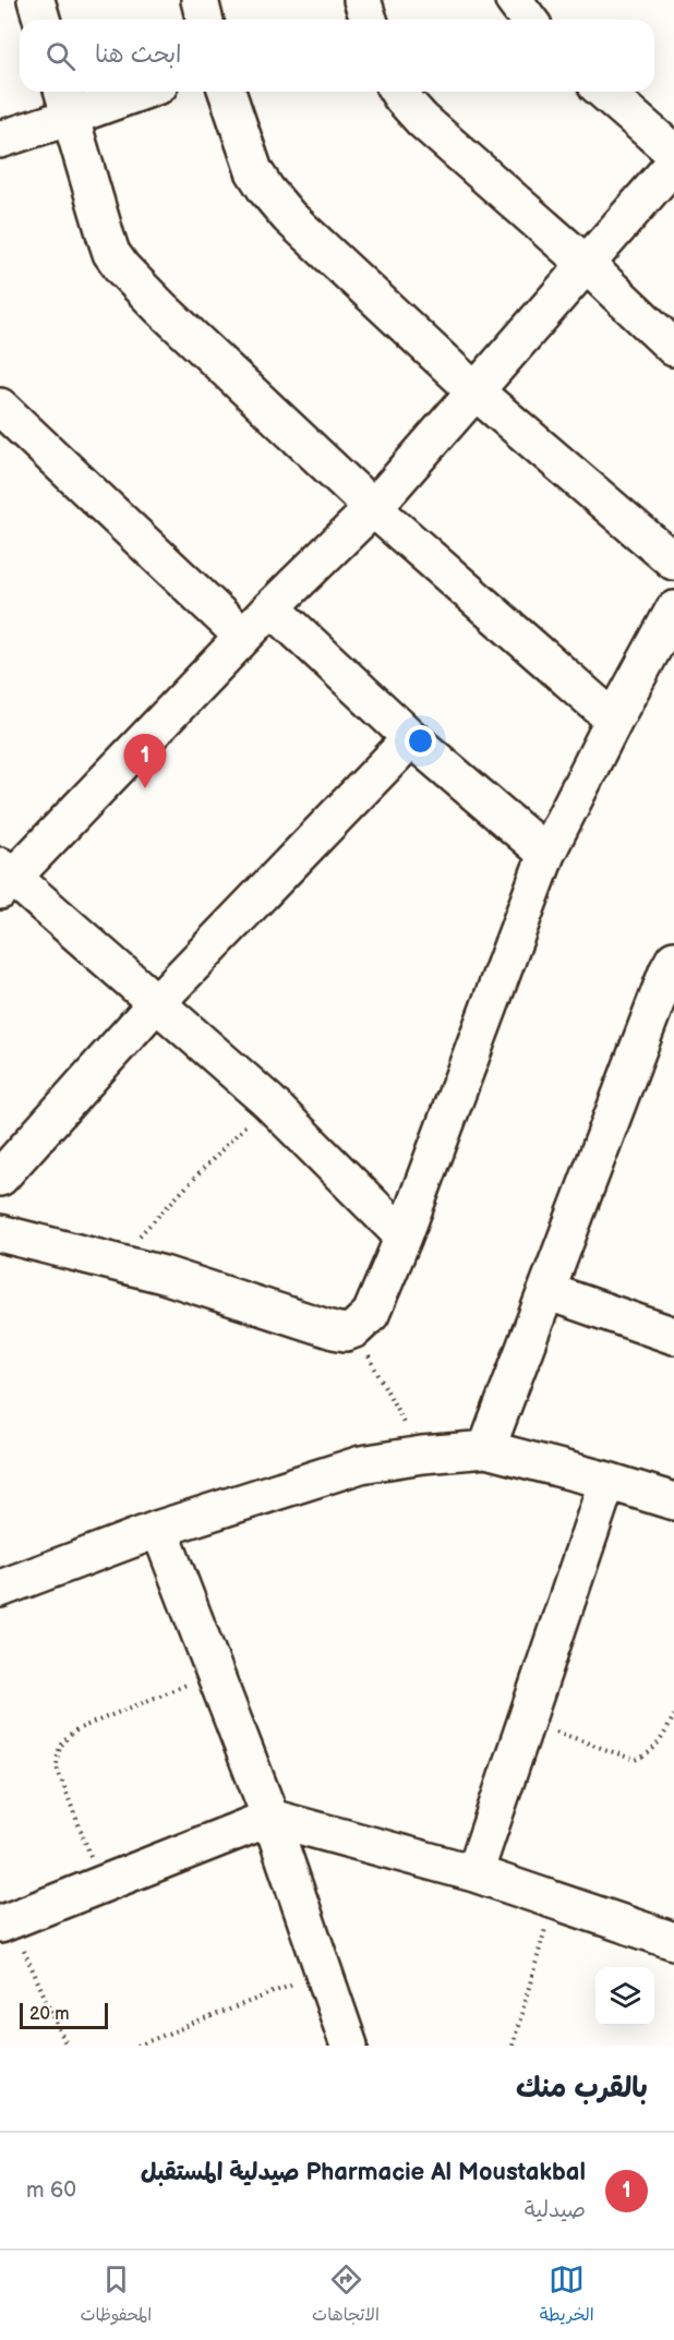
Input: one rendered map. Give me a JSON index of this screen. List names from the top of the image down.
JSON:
{
  "scale_bar": "20 m",
  "page": {
    "search": "ابحث هنا",
    "pins": "1",
    "scale": "20 m",
    "heading": "بالقرب منك",
    "list": [
      {
        "mark": "1",
        "name": "Pharmacie Al Moustakbal صيدلية المستقبل",
        "note": "صيدلية",
        "value": "60 m"
      }
    ],
    "nav": ["الخريطة", "الاتجاهات", "المحفوظات"]
  }
}
